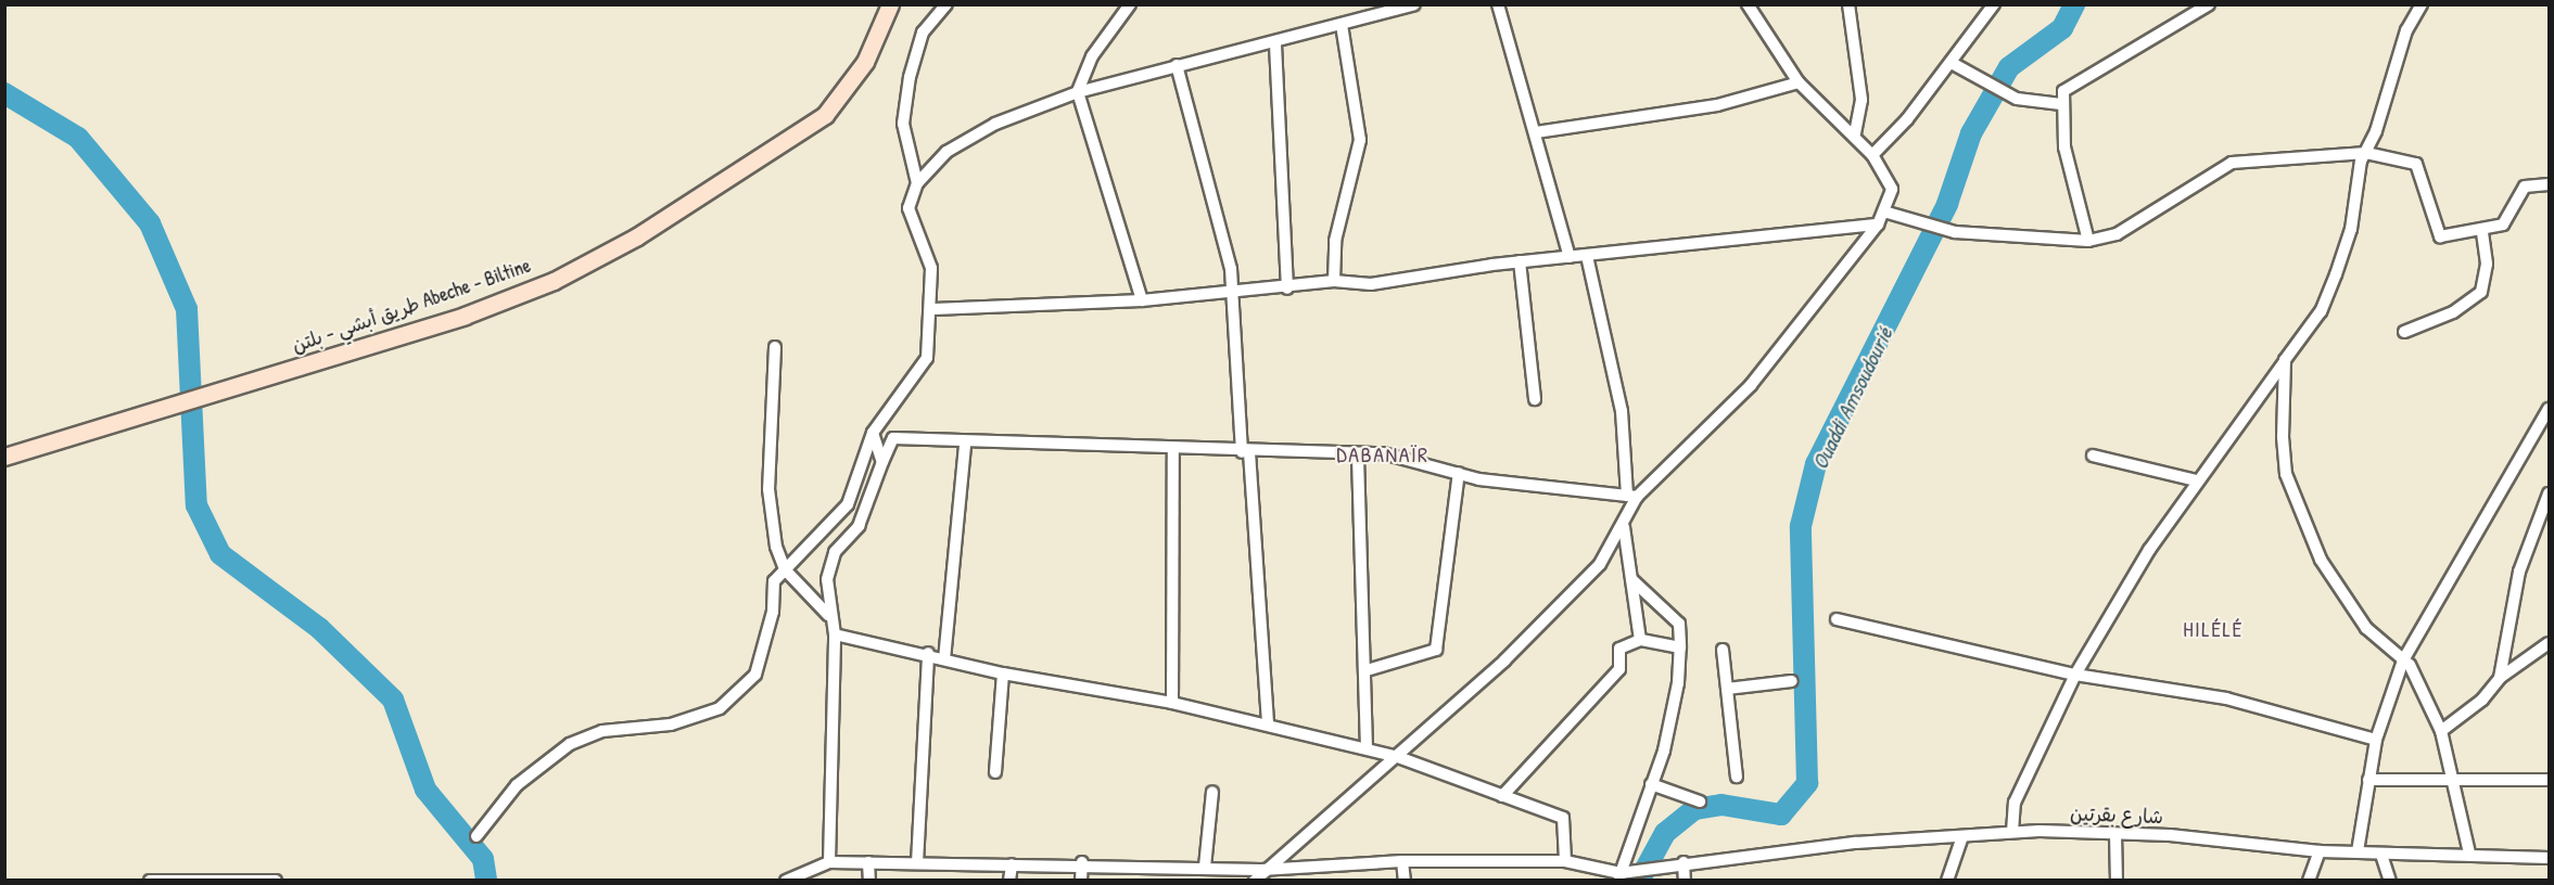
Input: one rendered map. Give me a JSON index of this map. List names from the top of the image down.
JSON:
{
  "streets": {
    "main road": ["طريق أبشي - بلتن Abeche - Biltine"],
    "street": ["شارع بقرتين"]
  },
  "districts": ["DABANAÏR", "HILÉLÉ"],
  "water": ["Ouaddi Amsoudourié"]
}
